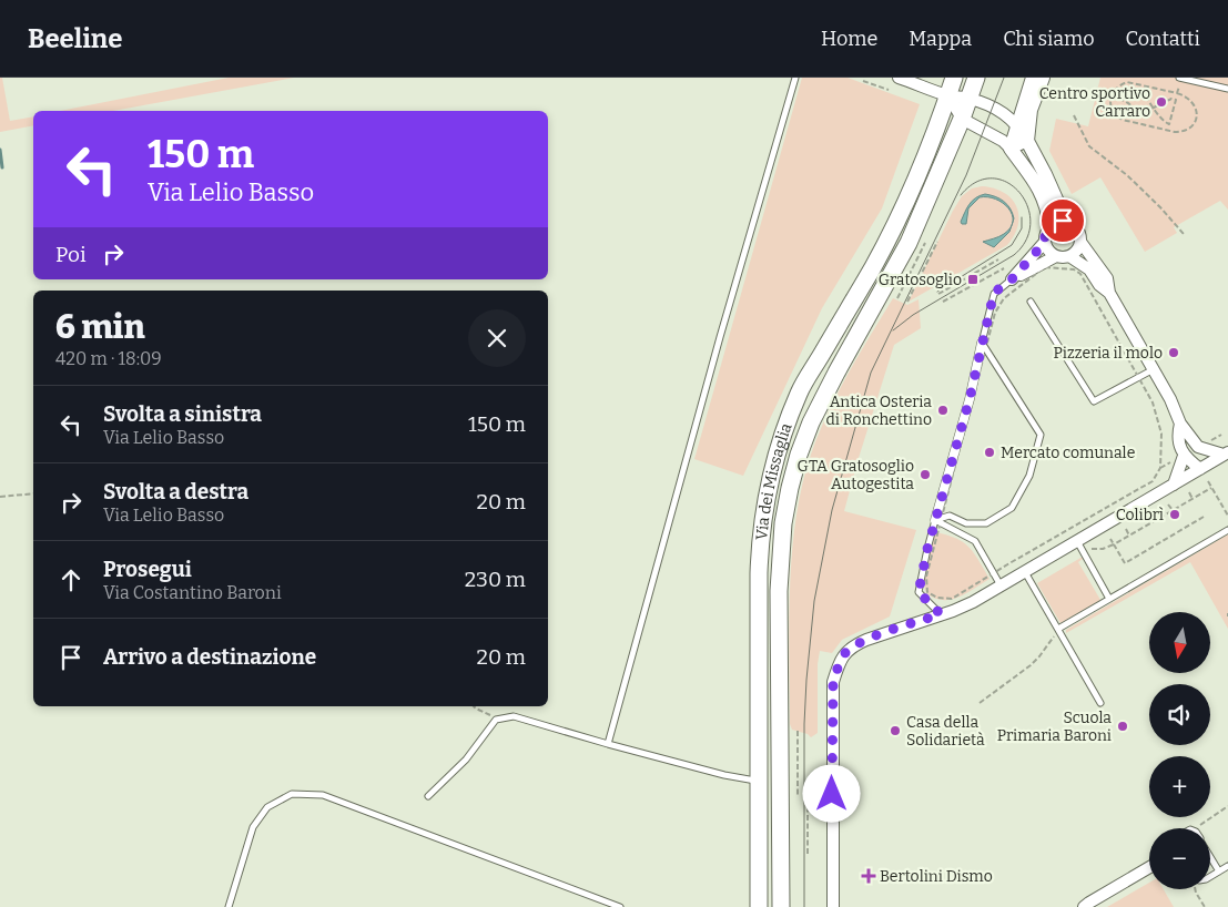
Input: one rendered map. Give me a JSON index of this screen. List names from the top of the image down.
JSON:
{
  "streets": {
    "main road": ["Via dei Missaglia"]
  },
  "places": {
    "other": [
      "Centro sportivo Carraro",
      "Pizzeria il molo",
      "Antica Osteria di Ronchettino",
      "Mercato comunale",
      "GTA Gratosoglio Autogestita",
      "Colibrì",
      "Scuola Primaria Baroni",
      "Casa della Solidarietà"
    ],
    "transit": ["Gratosoglio"],
    "health": ["Bertolini Dismo"]
  },
  "north": "bottom",
  "page": {
    "header": "Beeline",
    "nav": [
      "Home",
      "Mappa",
      "Chi siamo",
      "Contatti"
    ],
    "turn": ["150 m", "Via Lelio Basso"],
    "then": "Poi",
    "heading": ["6 min", "420 m · 18:09"],
    "list": [
      {
        "name": "Svolta a sinistra",
        "note": "Via Lelio Basso",
        "value": "150 m"
      },
      {
        "name": "Svolta a destra",
        "note": "Via Lelio Basso",
        "value": "20 m"
      },
      {
        "name": "Prosegui",
        "note": "Via Costantino Baroni",
        "value": "230 m"
      },
      {
        "name": "Arrivo a destinazione",
        "value": "20 m"
      }
    ],
    "map_buttons": ["+", "−"]
  }
}
